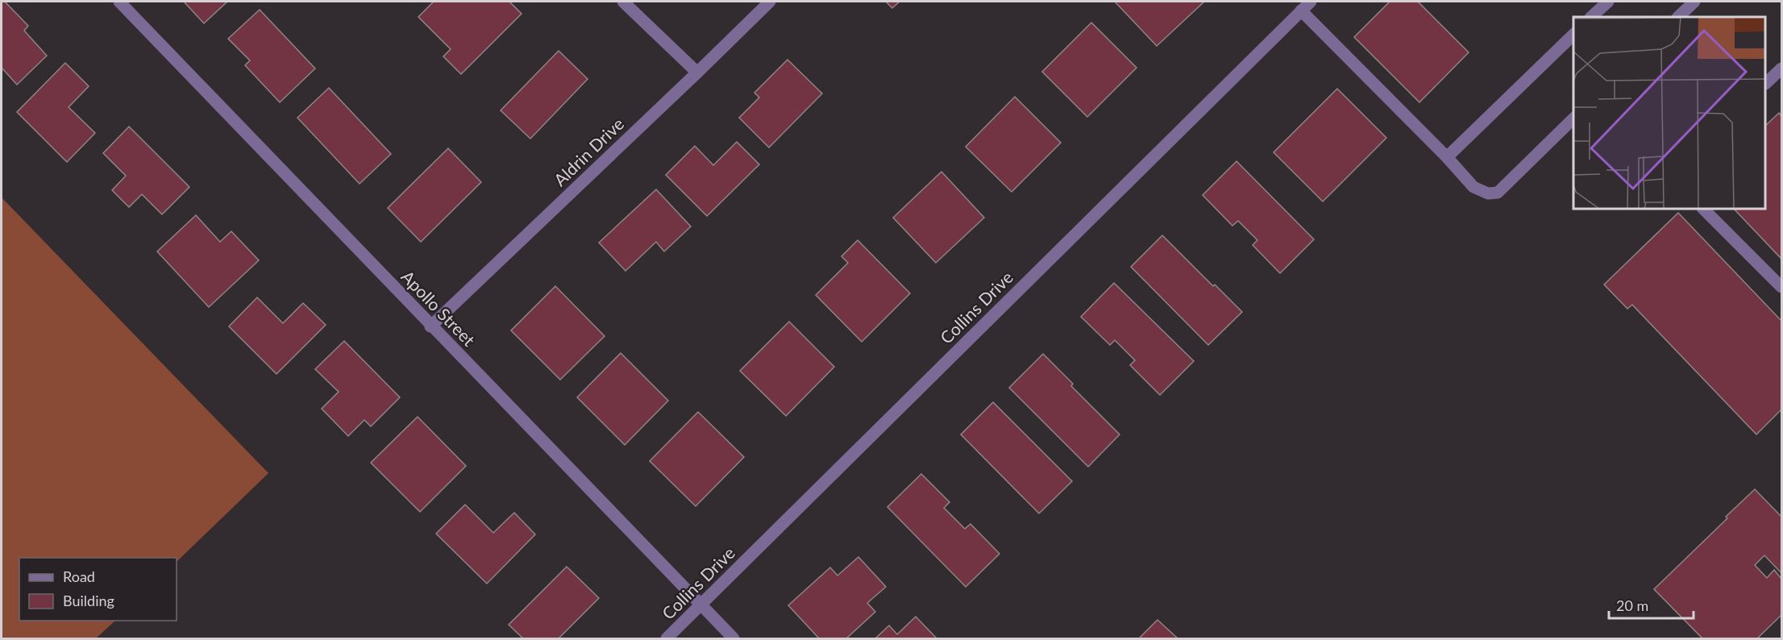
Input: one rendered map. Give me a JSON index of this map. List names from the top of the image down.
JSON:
{
  "streets": {
    "street": ["Aldrin Drive", "Collins Drive", "Apollo Street"]
  },
  "crossings": [
    ["Aldrin Drive", "Apollo Street"],
    ["Collins Drive", "Apollo Street"]
  ],
  "legend": ["Road", "Building"],
  "scale_bar": "20 m"
}
